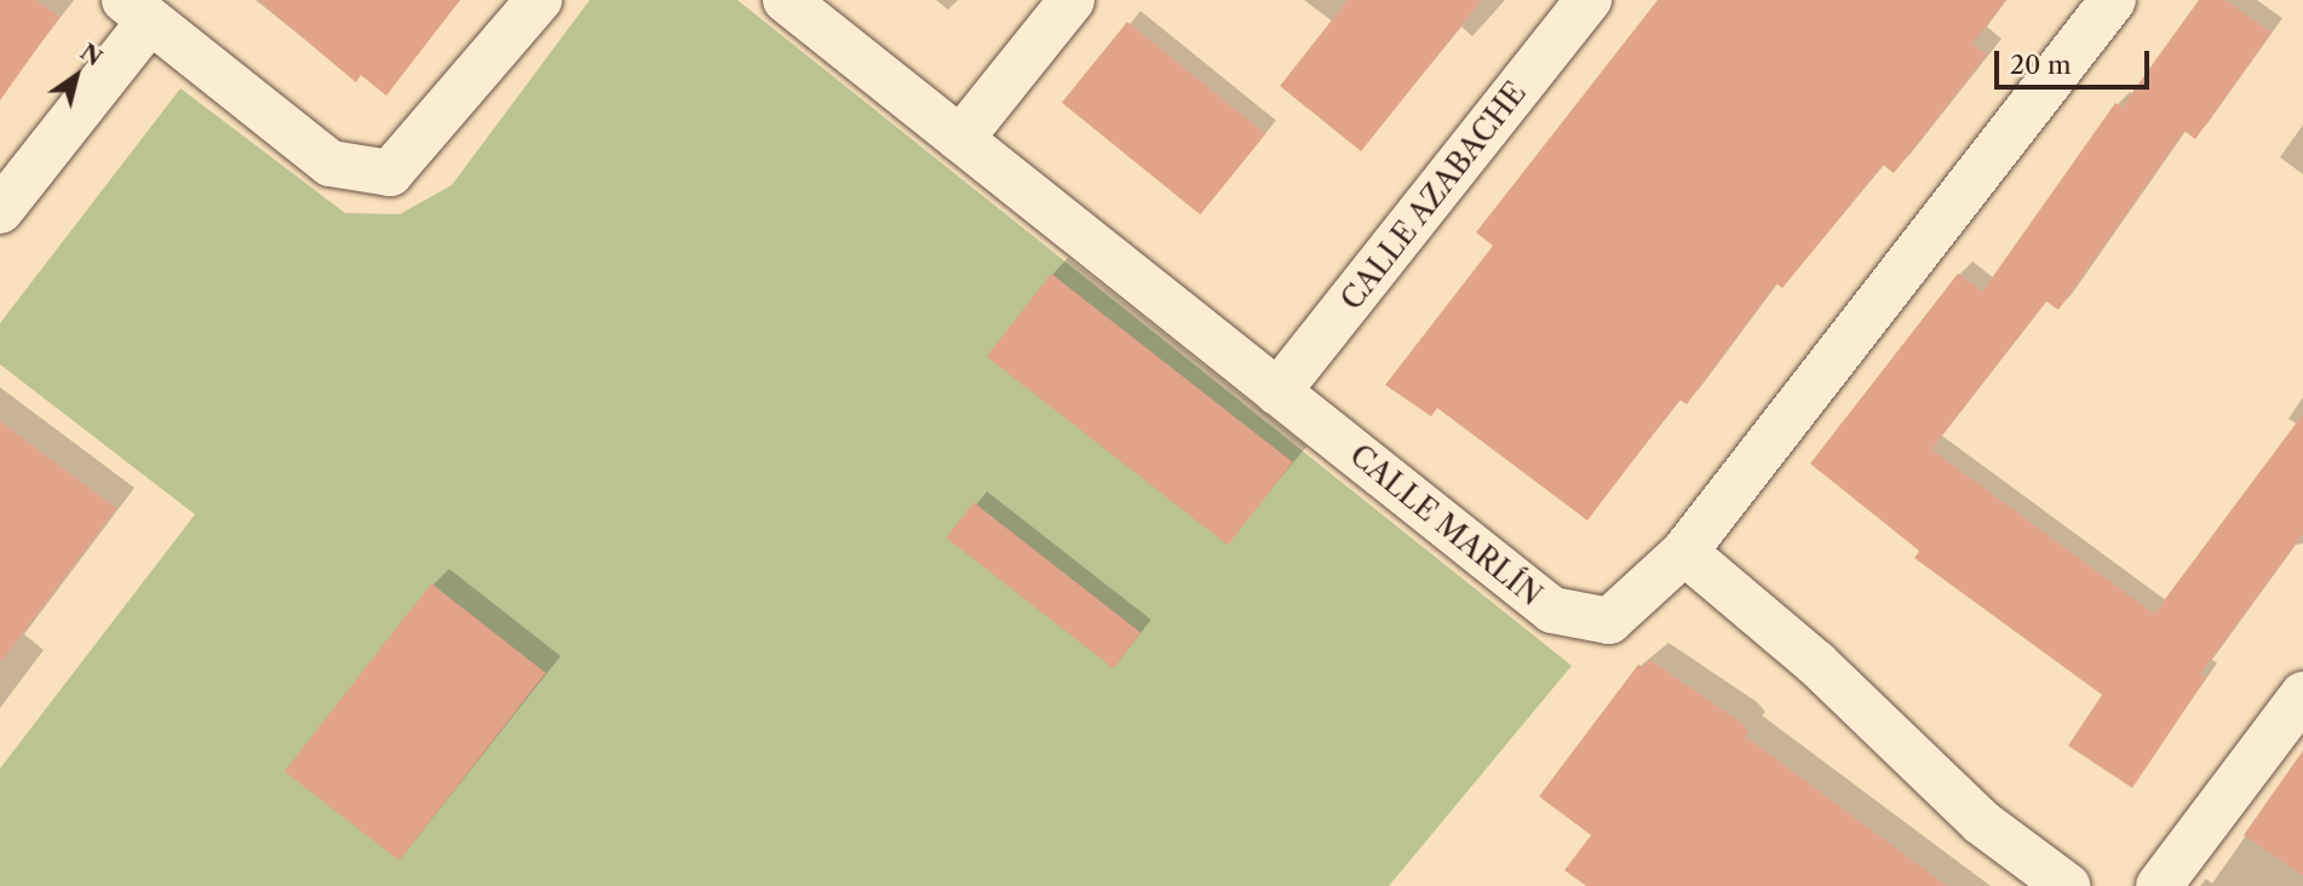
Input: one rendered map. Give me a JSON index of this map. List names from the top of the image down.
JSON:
{
  "streets": {
    "street": ["CALLE AZABACHE", "CALLE MARLÍN"]
  },
  "crossings": [
    ["CALLE AZABACHE", "CALLE MARLÍN"]
  ],
  "scale_bar": "20 m",
  "north": "top right"
}
